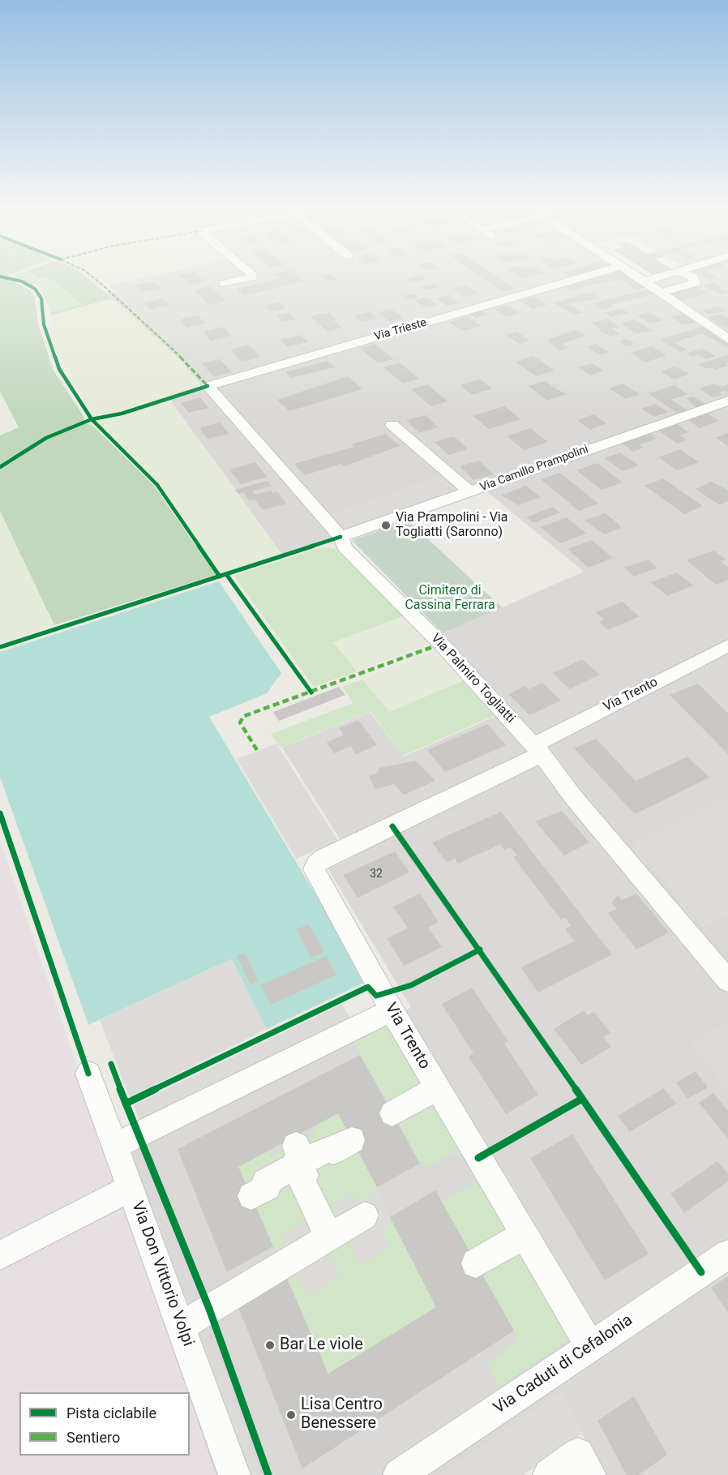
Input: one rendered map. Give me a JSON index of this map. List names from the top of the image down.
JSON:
{
  "streets": {
    "street": [
      "Via Trieste",
      "Via Camillo Prampolini",
      "Via Palmiro Togliatti",
      "Via Trento",
      "Via Don Vittorio Volpi",
      "Via Caduti di Cefalonia"
    ]
  },
  "crossings": [
    ["Via Trieste", "Via Palmiro Togliatti"],
    ["Via Camillo Prampolini", "Via Palmiro Togliatti"],
    ["Via Palmiro Togliatti", "Via Trento"],
    ["Via Trento", "Via Caduti di Cefalonia"]
  ],
  "parks": ["Cimitero di Cassina Ferrara"],
  "places": ["Via Prampolini - Via Togliatti (Saronno)", "Bar Le viole", "Lisa Centro Benessere"],
  "house_numbers": ["32"],
  "legend": ["Pista ciclabile", "Sentiero"]
}
